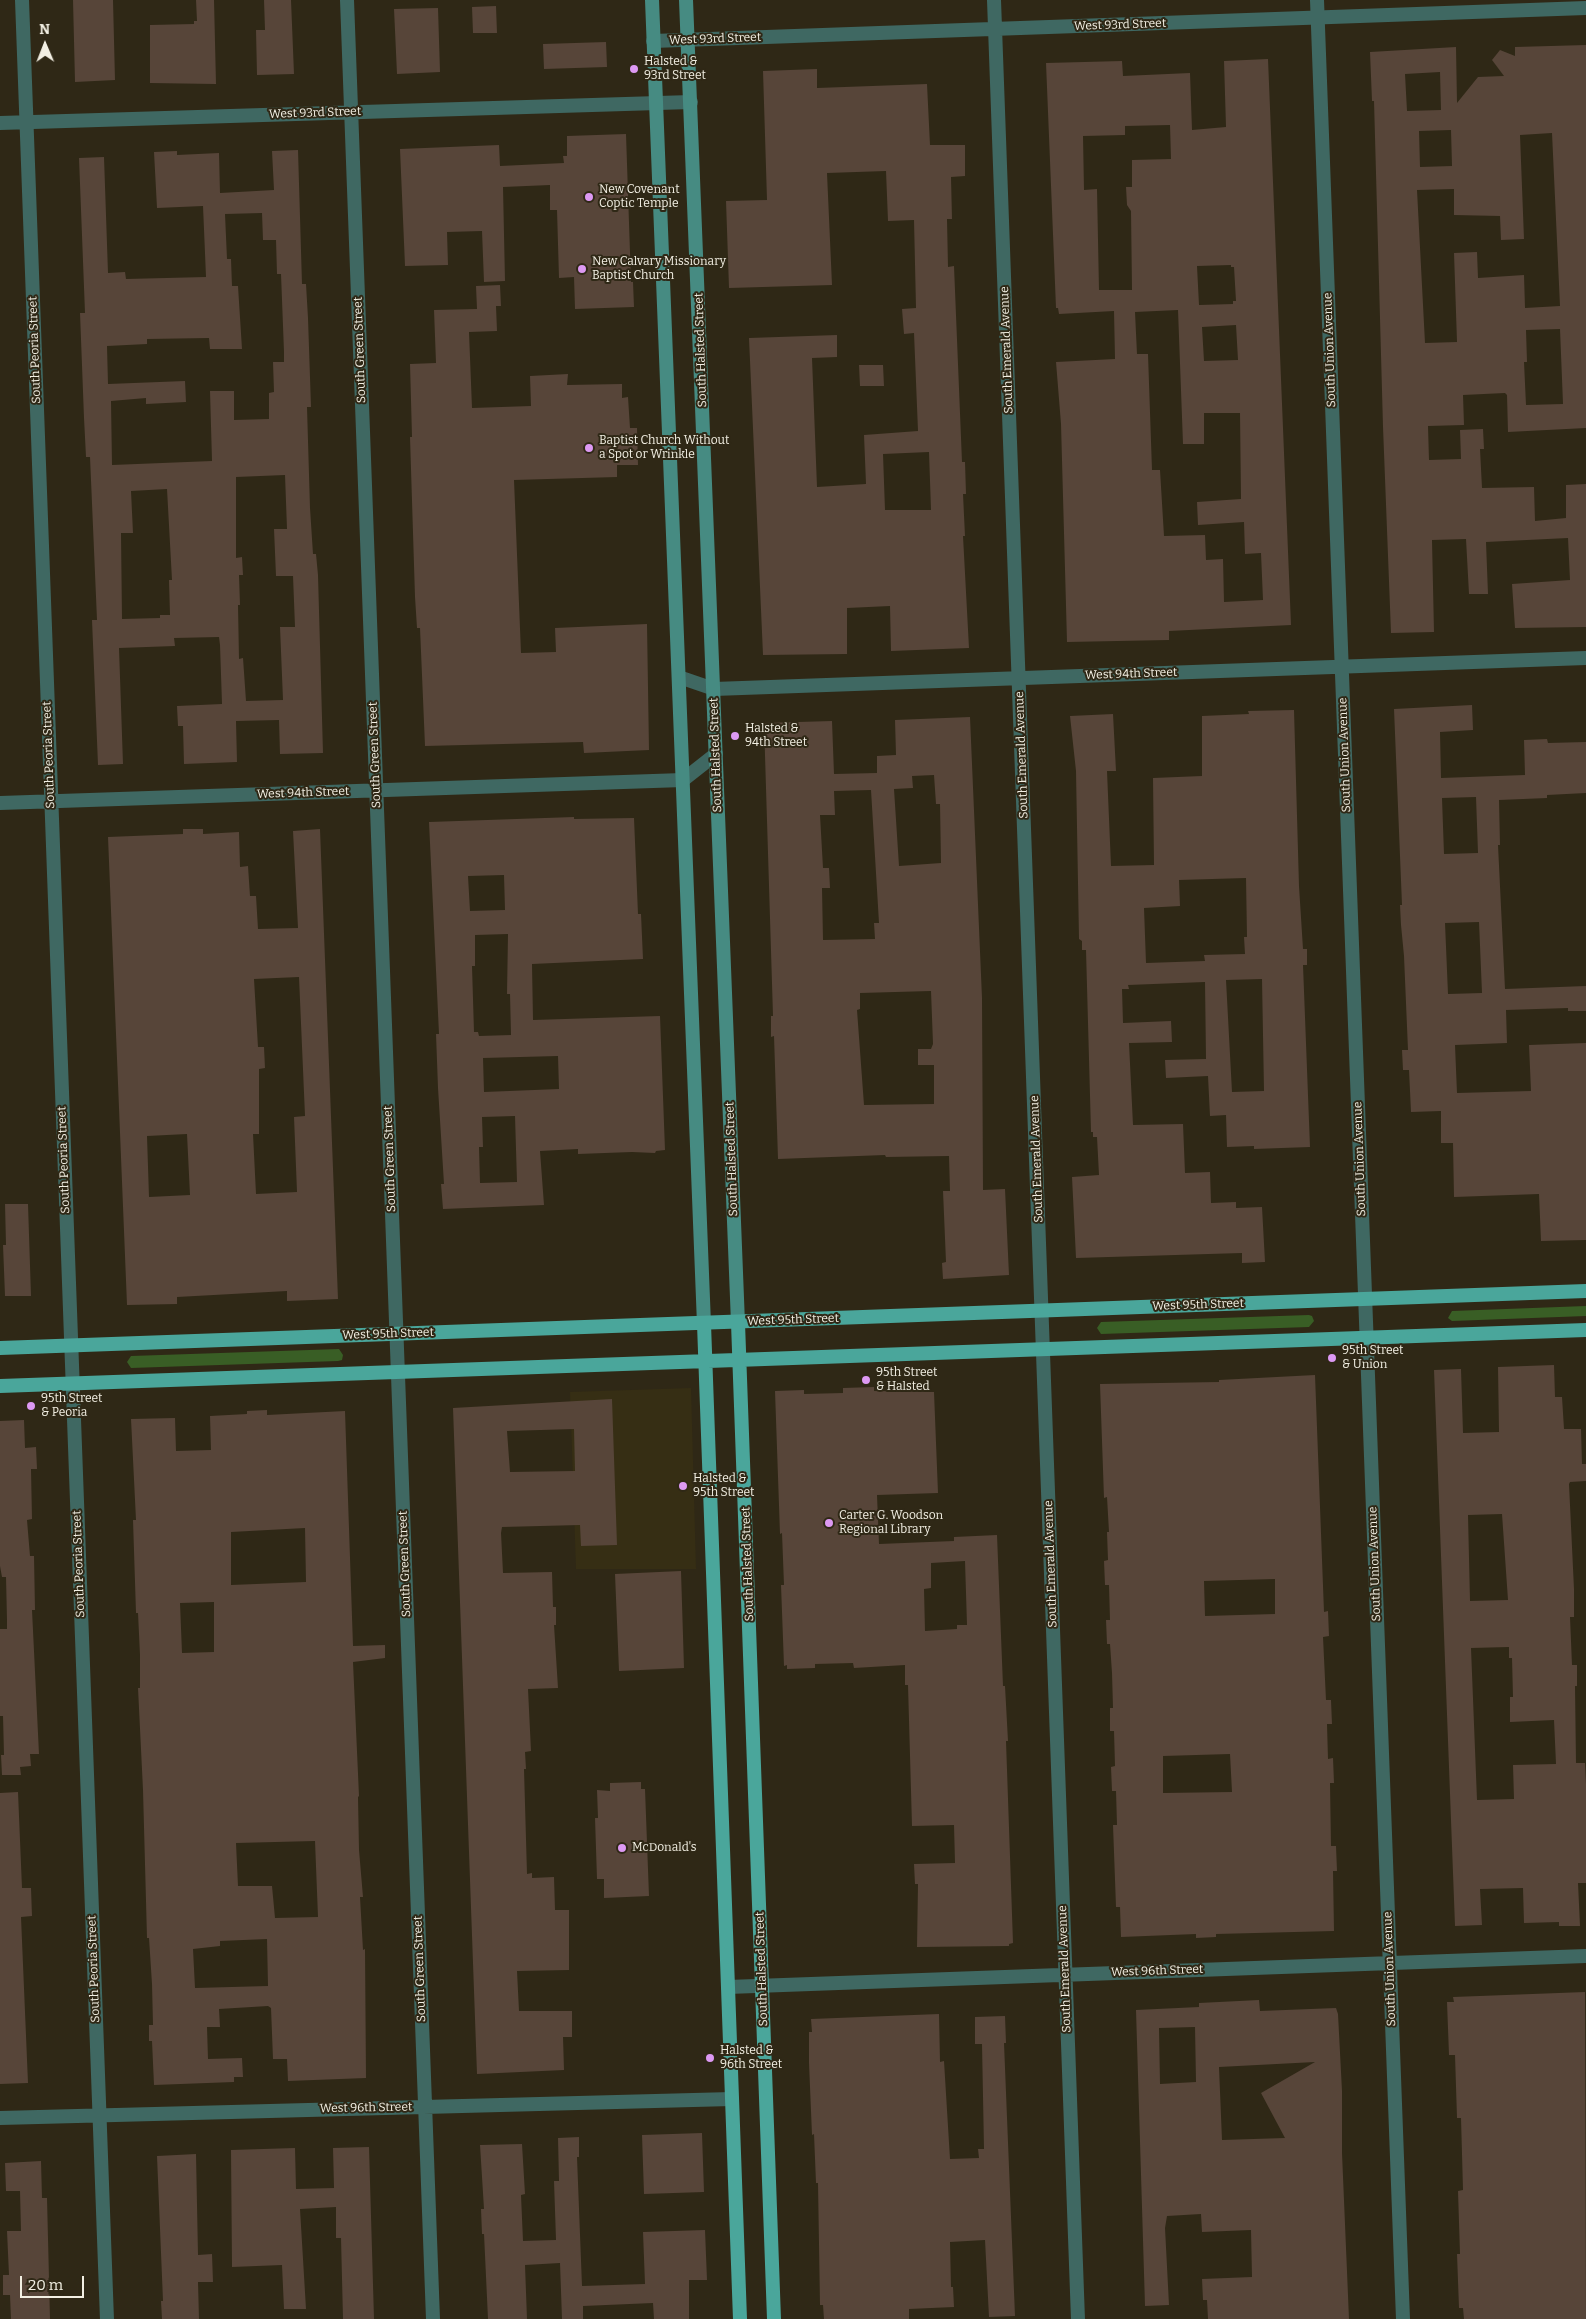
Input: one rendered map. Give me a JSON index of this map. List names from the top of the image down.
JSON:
{
  "streets": {
    "main road": ["South Halsted Street", "West 95th Street"],
    "street": [
      "West 93rd Street",
      "South Peoria Street",
      "South Green Street",
      "South Emerald Avenue",
      "South Union Avenue",
      "West 94th Street",
      "West 96th Street"
    ]
  },
  "crossings": [
    ["West 93rd Street", "South Peoria Street"],
    ["West 93rd Street", "South Green Street"],
    ["West 93rd Street", "South Halsted Street"],
    ["West 93rd Street", "South Emerald Avenue"],
    ["West 93rd Street", "South Union Avenue"],
    ["South Peoria Street", "West 94th Street"],
    ["South Peoria Street", "West 95th Street"],
    ["South Peoria Street", "West 96th Street"],
    ["South Green Street", "West 94th Street"],
    ["South Green Street", "West 95th Street"],
    ["South Green Street", "West 96th Street"],
    ["South Halsted Street", "West 94th Street"],
    ["South Halsted Street", "West 95th Street"],
    ["South Halsted Street", "West 96th Street"],
    ["South Emerald Avenue", "West 94th Street"],
    ["South Emerald Avenue", "West 95th Street"],
    ["South Emerald Avenue", "West 96th Street"],
    ["South Union Avenue", "West 94th Street"],
    ["South Union Avenue", "West 95th Street"],
    ["South Union Avenue", "West 96th Street"]
  ],
  "places": [
    "Halsted & 93rd Street",
    "New Covenant Coptic Temple",
    "New Calvary Missionary Baptist Church",
    "Baptist Church Without a Spot or Wrinkle",
    "Halsted & 94th Street",
    "95th Street & Union",
    "95th Street & Halsted",
    "95th Street & Peoria",
    "Halsted & 95th Street",
    "Carter G. Woodson Regional Library",
    "McDonald's",
    "Halsted & 96th Street"
  ],
  "scale_bar": "20 m",
  "north": "top"
}
